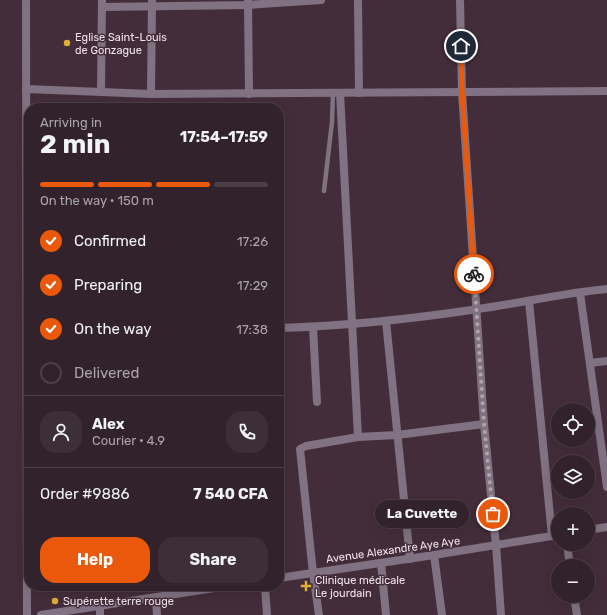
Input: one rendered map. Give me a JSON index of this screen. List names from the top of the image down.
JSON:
{
  "streets": {
    "street": ["Avenue Alexandre Aye Aye"]
  },
  "places": {
    "other": ["Eglise Saint-Louis de Gonzague", "La Cuvette", "Supérette terre rouge"],
    "health": ["Clinique médicale Le jourdain"]
  },
  "page": {
    "heading": ["2 min", "Arriving in", "17:54–17:59"],
    "panel": [
      "Alex",
      "Courier · 4.9",
      "Order #9886",
      "7 540 CFA"
    ],
    "bar": "On the way · 150 m",
    "list": [
      ["Confirmed", "17:26"],
      ["Preparing", "17:29"],
      ["On the way", "17:38"],
      "Delivered"
    ],
    "map_buttons": ["+", "−"],
    "bubble": "La Cuvette",
    "buttons": ["Help", "Share"]
  }
}
